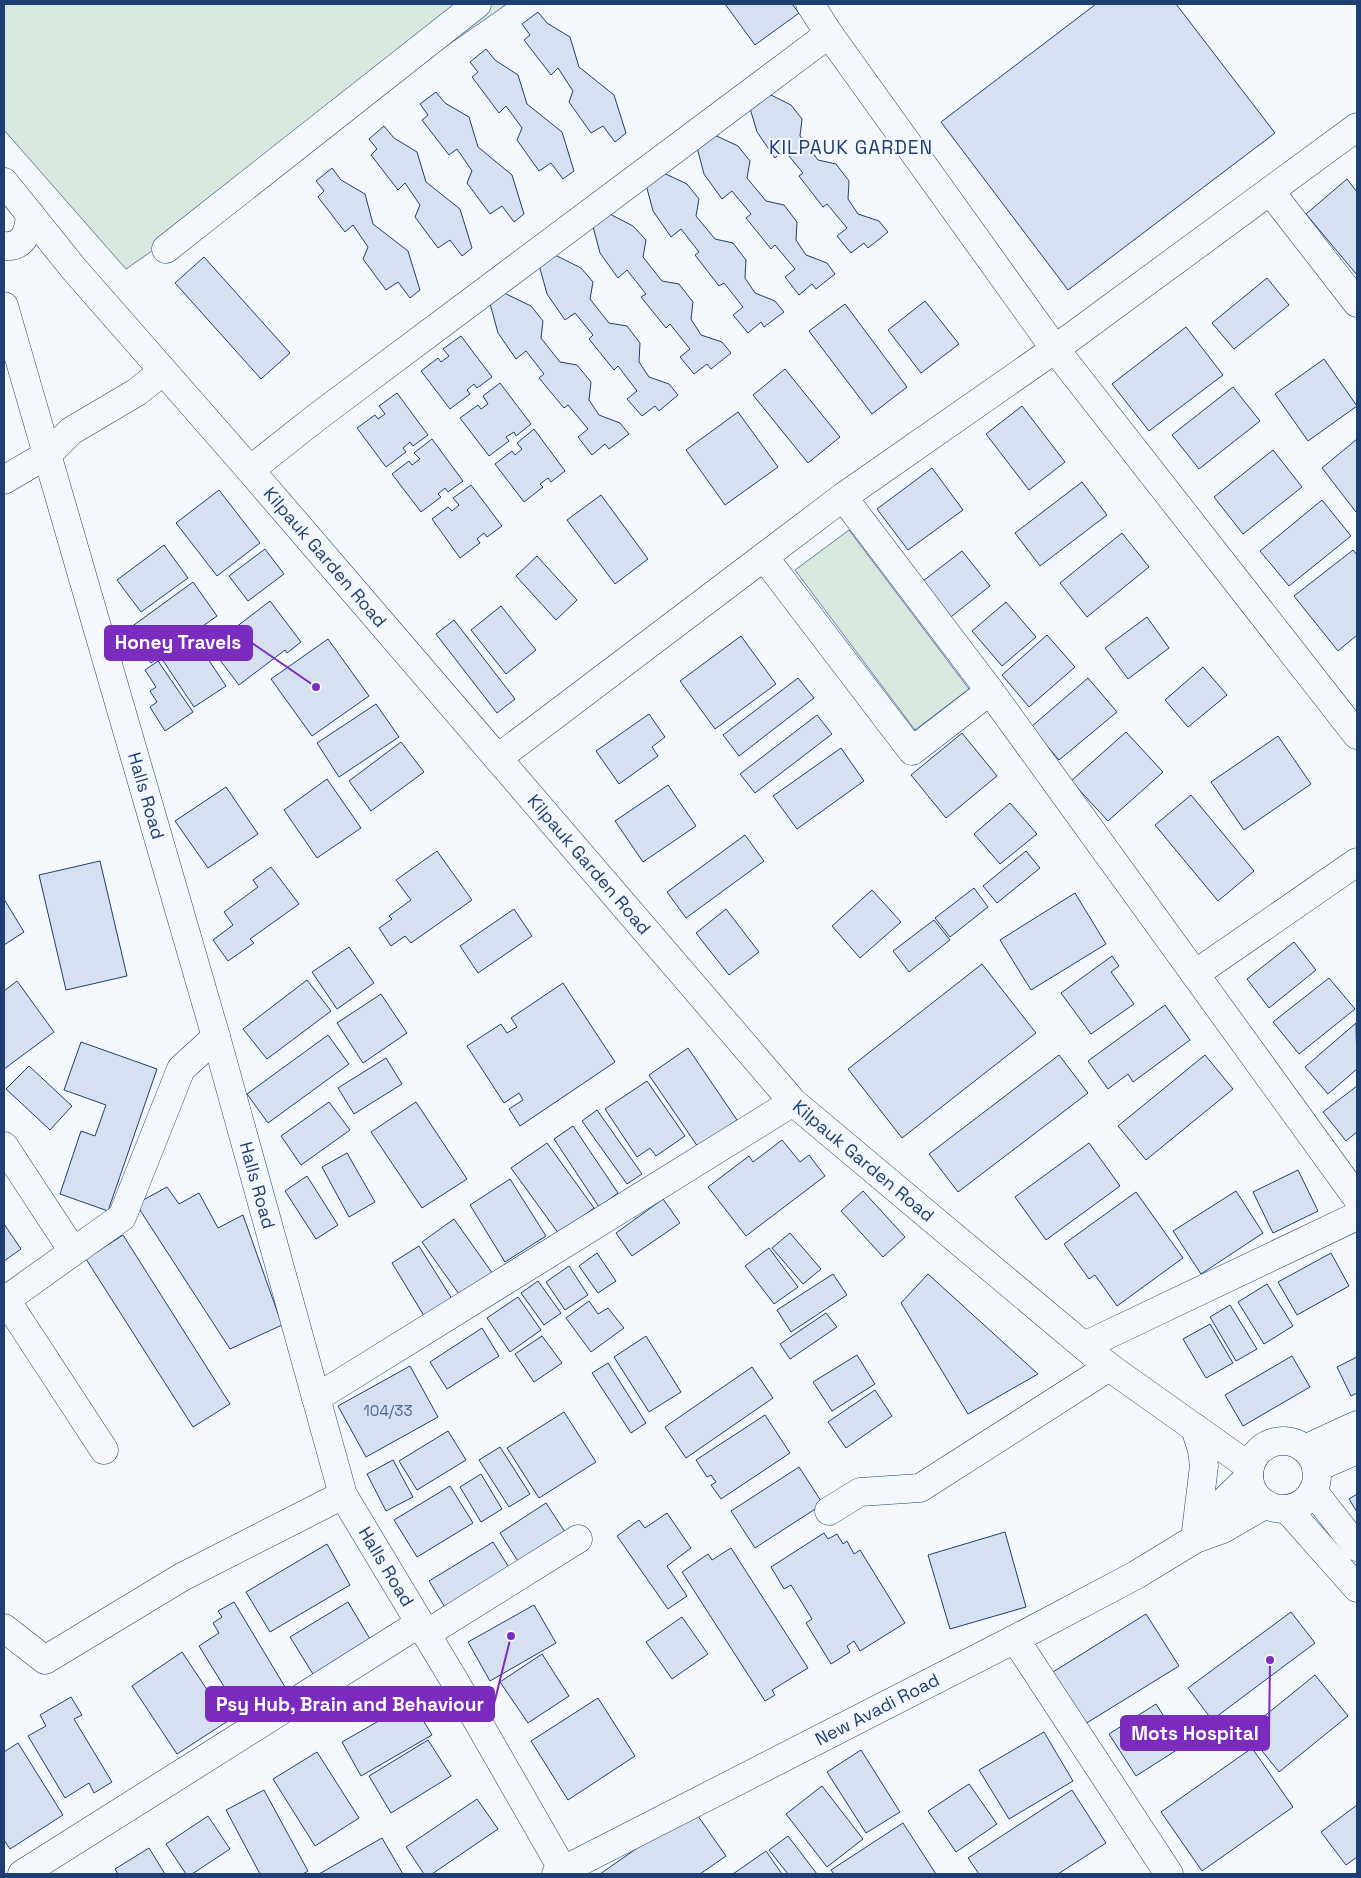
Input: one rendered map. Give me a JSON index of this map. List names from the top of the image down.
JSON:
{
  "streets": {
    "street": ["Kilpauk Garden Road", "Halls Road", "New Avadi Road"]
  },
  "crossings": [
    ["Kilpauk Garden Road", "New Avadi Road"],
    ["Halls Road", "New Avadi Road"]
  ],
  "districts": ["KILPAUK GARDEN"],
  "places": ["Honey Travels", "Psy Hub, Brain and Behaviour", "Mots Hospital"],
  "house_numbers": ["104/33"]
}
